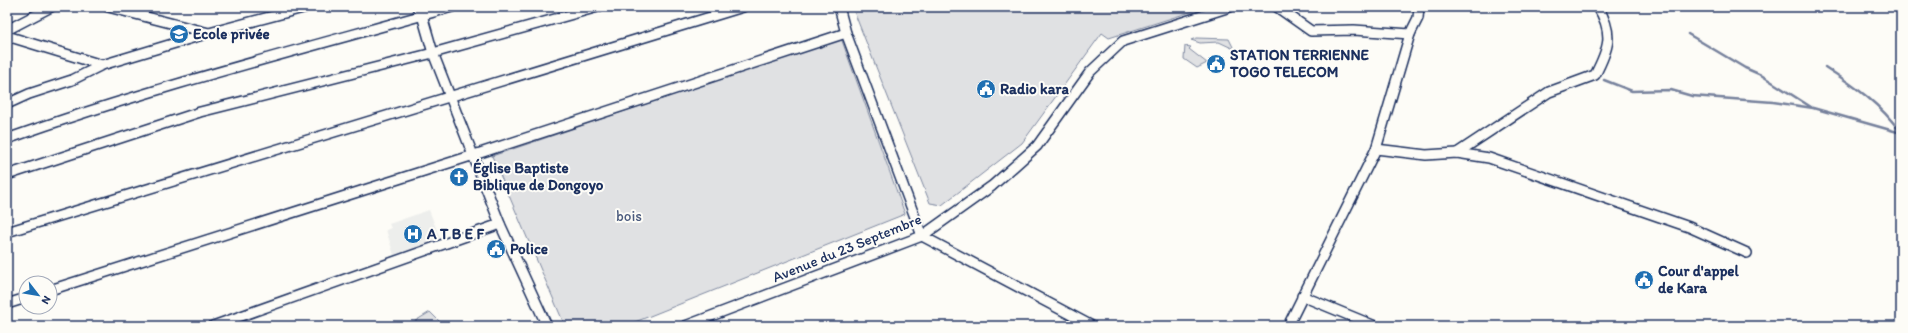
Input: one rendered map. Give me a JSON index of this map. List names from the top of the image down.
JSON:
{
  "streets": {
    "street": ["Avenue du 23 Septembre"]
  },
  "parks": ["bois"],
  "places": {
    "school or university": ["Ecole privée"],
    "public building": [
      "STATION TERRIENNE TOGO TELECOM",
      "Radio kara",
      "Police",
      "Cour d'appel de Kara"
    ],
    "church": ["Église Baptiste Biblique de Dongoyo"],
    "hospital": ["A T B E F"]
  },
  "north": "bottom right"
}
